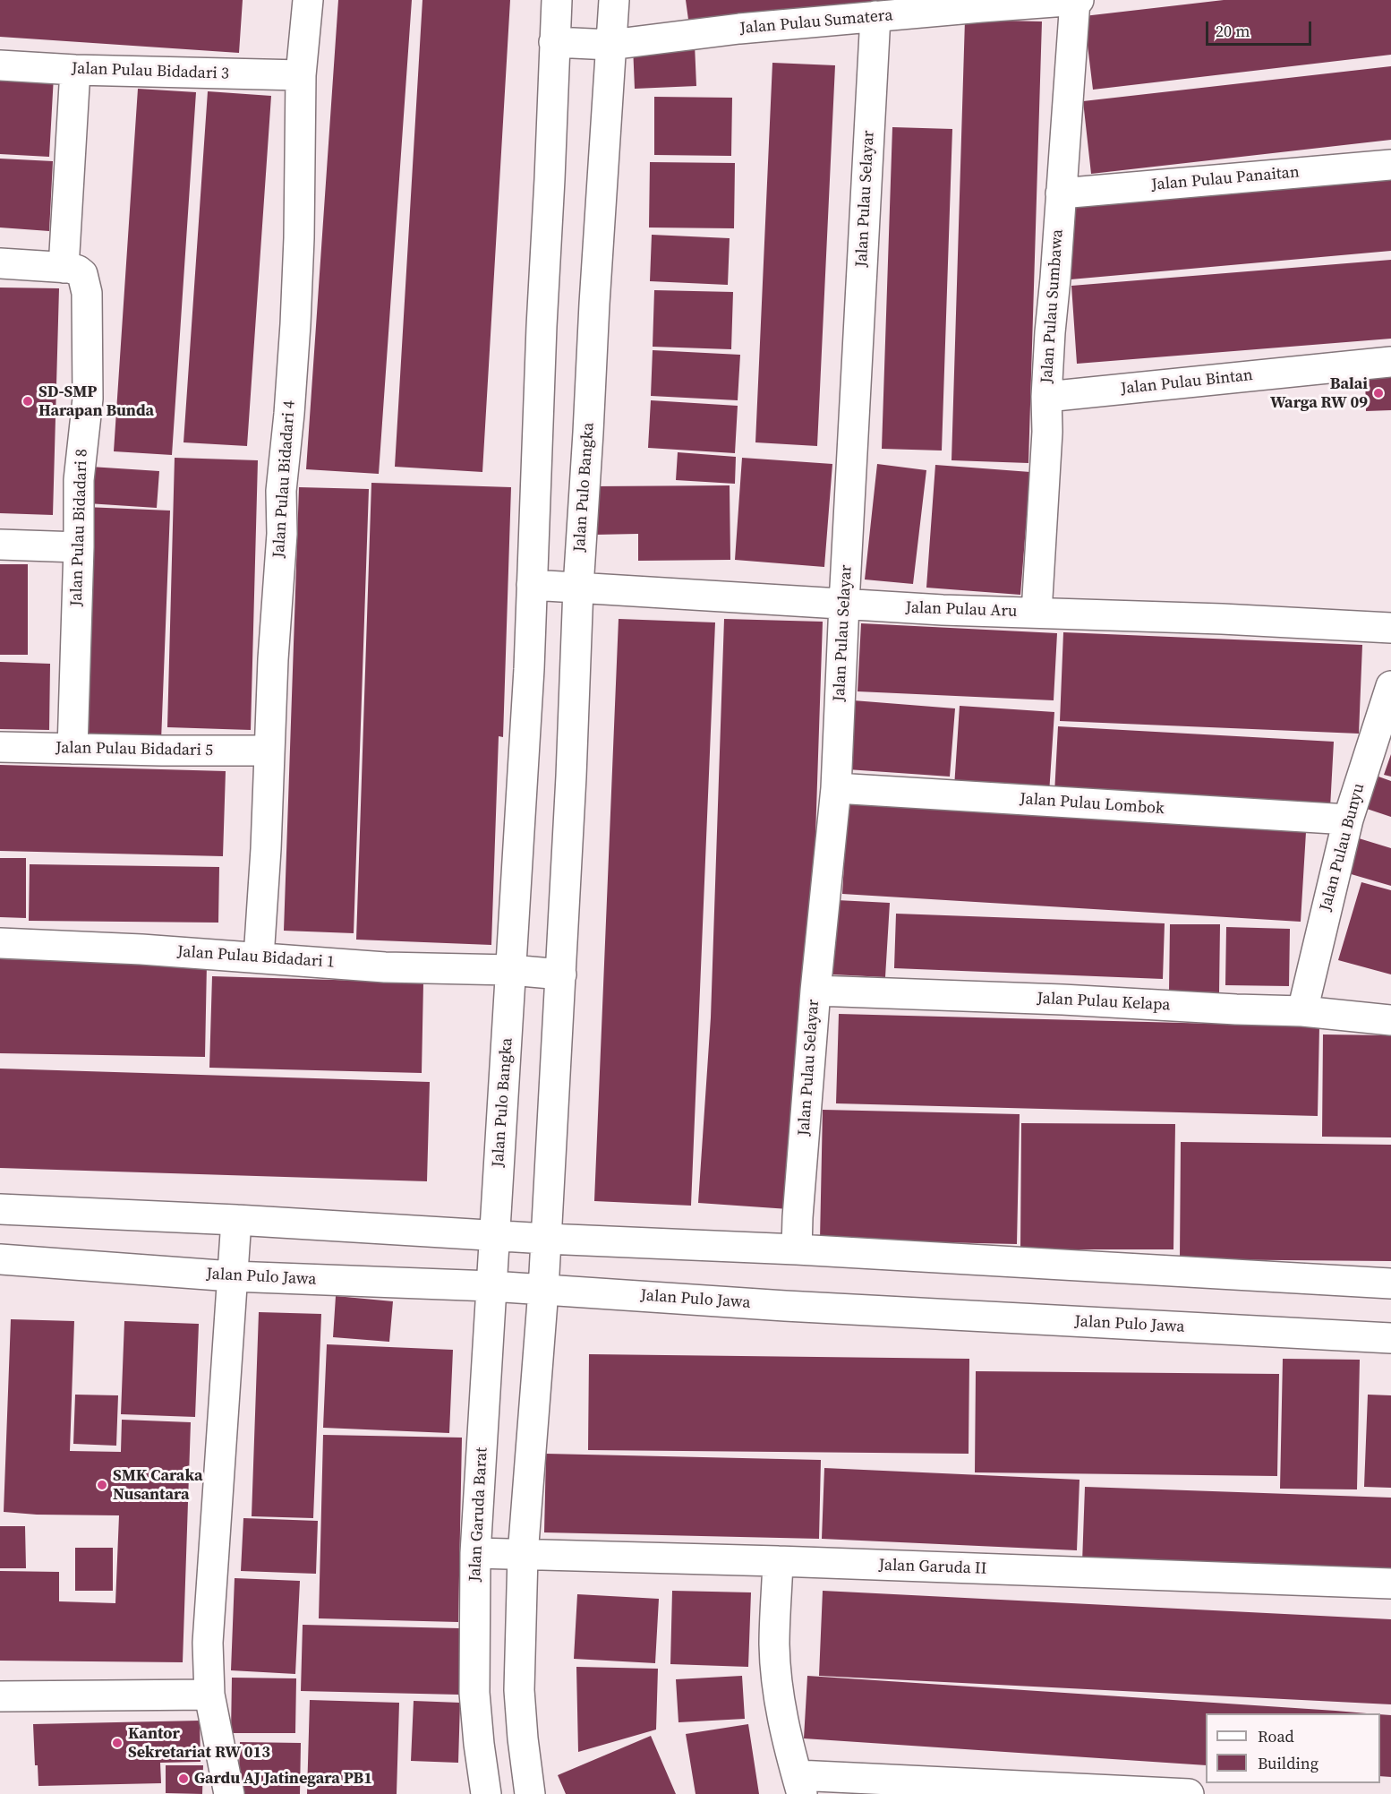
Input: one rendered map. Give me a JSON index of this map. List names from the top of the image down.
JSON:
{
  "streets": {
    "street": [
      "Jalan Pulau Sumatera",
      "Jalan Pulau Bidadari 3",
      "Jalan Pulau Panaitan",
      "Jalan Pulau Selayar",
      "Jalan Pulau Sumbawa",
      "Jalan Pulau Bintan",
      "Jalan Pulau Bidadari 4",
      "Jalan Pulo Bangka",
      "Jalan Pulau Bidadari 8",
      "Jalan Pulau Aru",
      "Jalan Pulau Bidadari 5",
      "Jalan Pulau Lombok",
      "Jalan Pulau Bunyu",
      "Jalan Pulau Bidadari 1",
      "Jalan Pulau Kelapa",
      "Jalan Pulo Jawa",
      "Jalan Garuda Barat",
      "Jalan Garuda II"
    ]
  },
  "crossings": [
    ["Jalan Pulau Sumatera", "Jalan Pulau Selayar"],
    ["Jalan Pulau Sumatera", "Jalan Pulau Sumbawa"],
    ["Jalan Pulau Sumatera", "Jalan Pulo Bangka"],
    ["Jalan Pulau Bidadari 3", "Jalan Pulau Bidadari 4"],
    ["Jalan Pulau Bidadari 3", "Jalan Pulau Bidadari 8"],
    ["Jalan Pulau Panaitan", "Jalan Pulau Sumbawa"],
    ["Jalan Pulau Selayar", "Jalan Pulau Aru"],
    ["Jalan Pulau Selayar", "Jalan Pulau Lombok"],
    ["Jalan Pulau Selayar", "Jalan Pulau Kelapa"],
    ["Jalan Pulau Sumbawa", "Jalan Pulau Bintan"],
    ["Jalan Pulau Sumbawa", "Jalan Pulau Aru"],
    ["Jalan Pulau Bidadari 4", "Jalan Pulau Bidadari 5"],
    ["Jalan Pulau Bidadari 4", "Jalan Pulau Bidadari 1"],
    ["Jalan Pulo Bangka", "Jalan Pulau Aru"],
    ["Jalan Pulo Bangka", "Jalan Pulau Bidadari 1"],
    ["Jalan Pulo Bangka", "Jalan Garuda Barat"],
    ["Jalan Pulau Bidadari 8", "Jalan Pulau Bidadari 5"],
    ["Jalan Pulau Lombok", "Jalan Pulau Bunyu"],
    ["Jalan Pulau Bunyu", "Jalan Pulau Kelapa"],
    ["Jalan Pulo Jawa", "Jalan Garuda Barat"],
    ["Jalan Garuda Barat", "Jalan Garuda II"]
  ],
  "places": [
    "Balai Warga RW 09",
    "SD-SMP Harapan Bunda",
    "SMK Caraka Nusantara",
    "Kantor Sekretariat RW 013",
    "Gardu AJ Jatinegara PB1"
  ],
  "legend": ["Road", "Building"],
  "scale_bar": "20 m"
}
